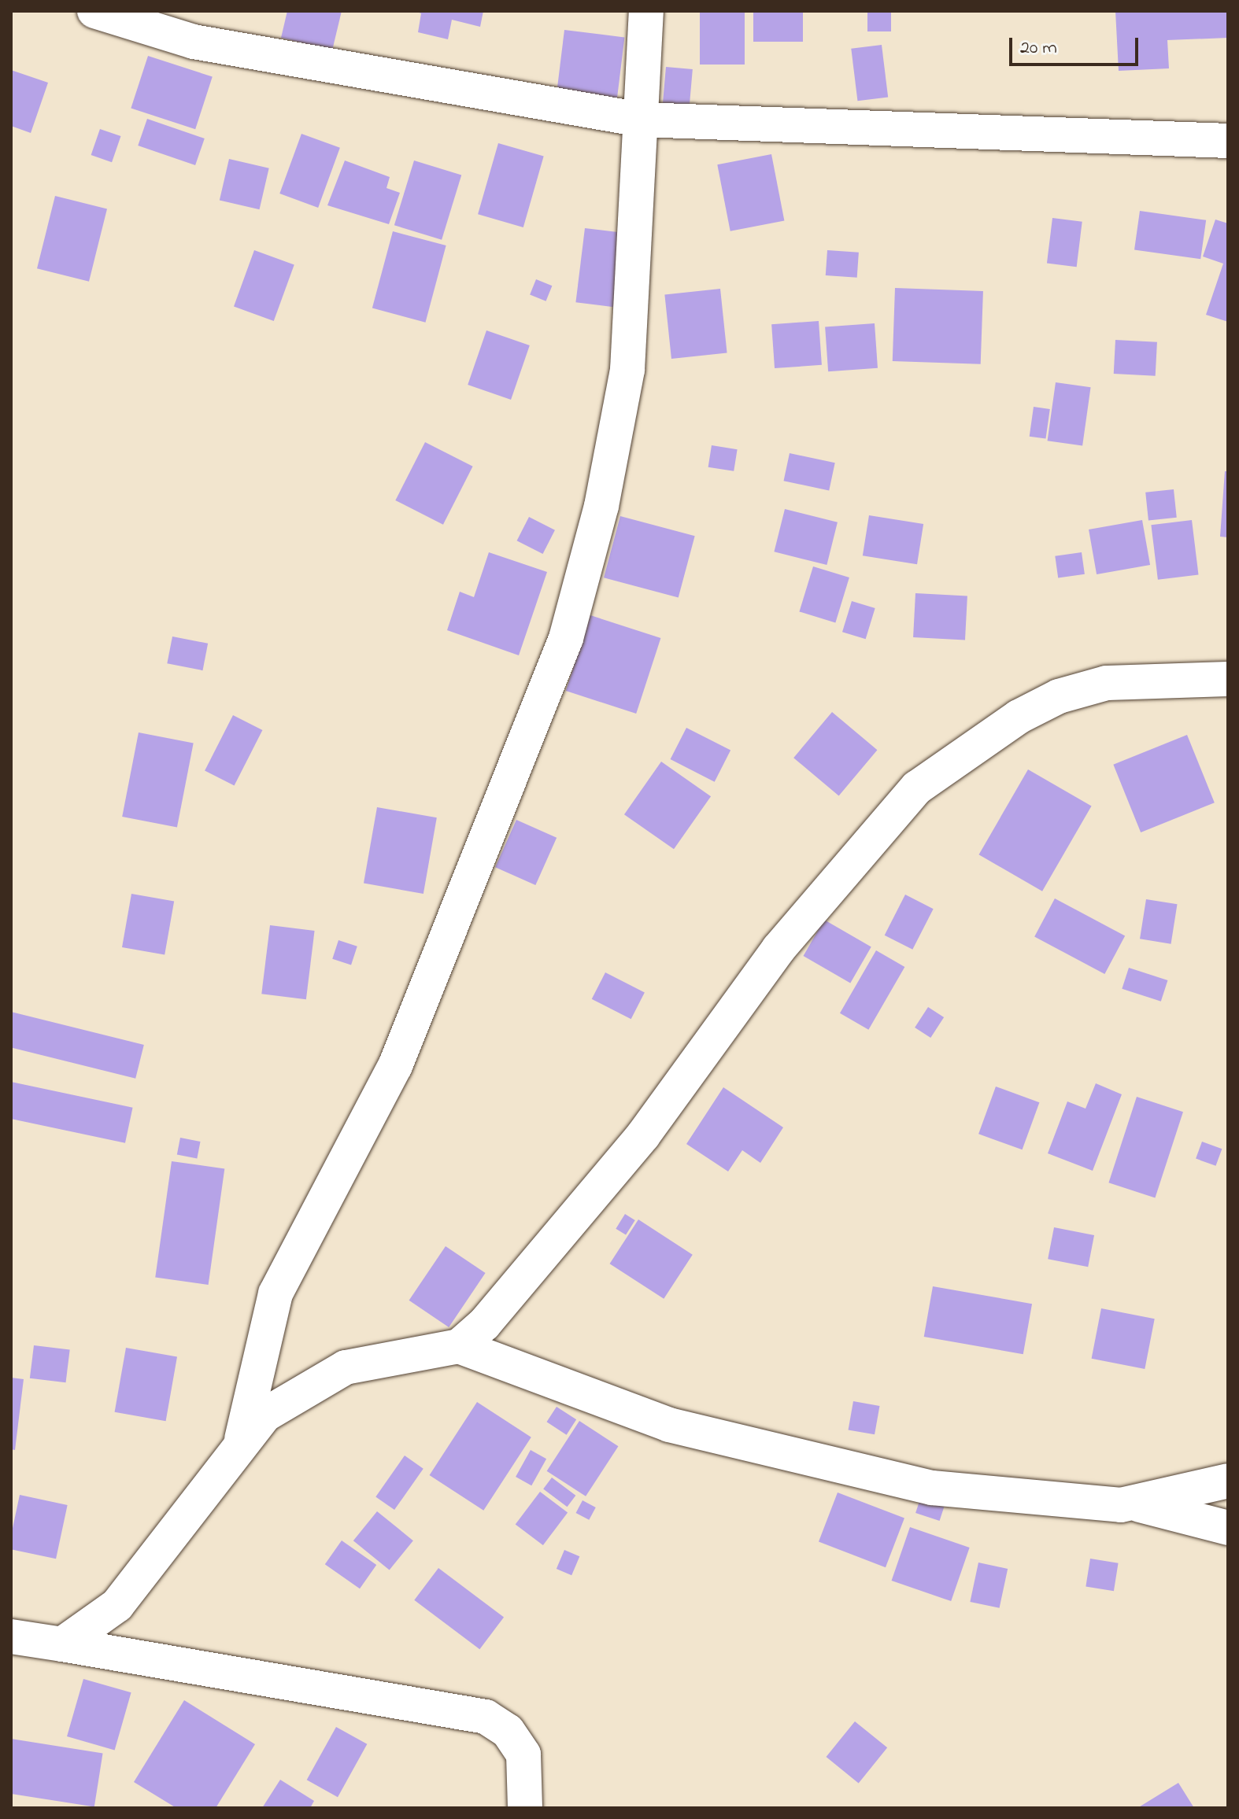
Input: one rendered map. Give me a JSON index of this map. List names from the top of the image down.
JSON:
{
  "scale_bar": "20 m"
}
